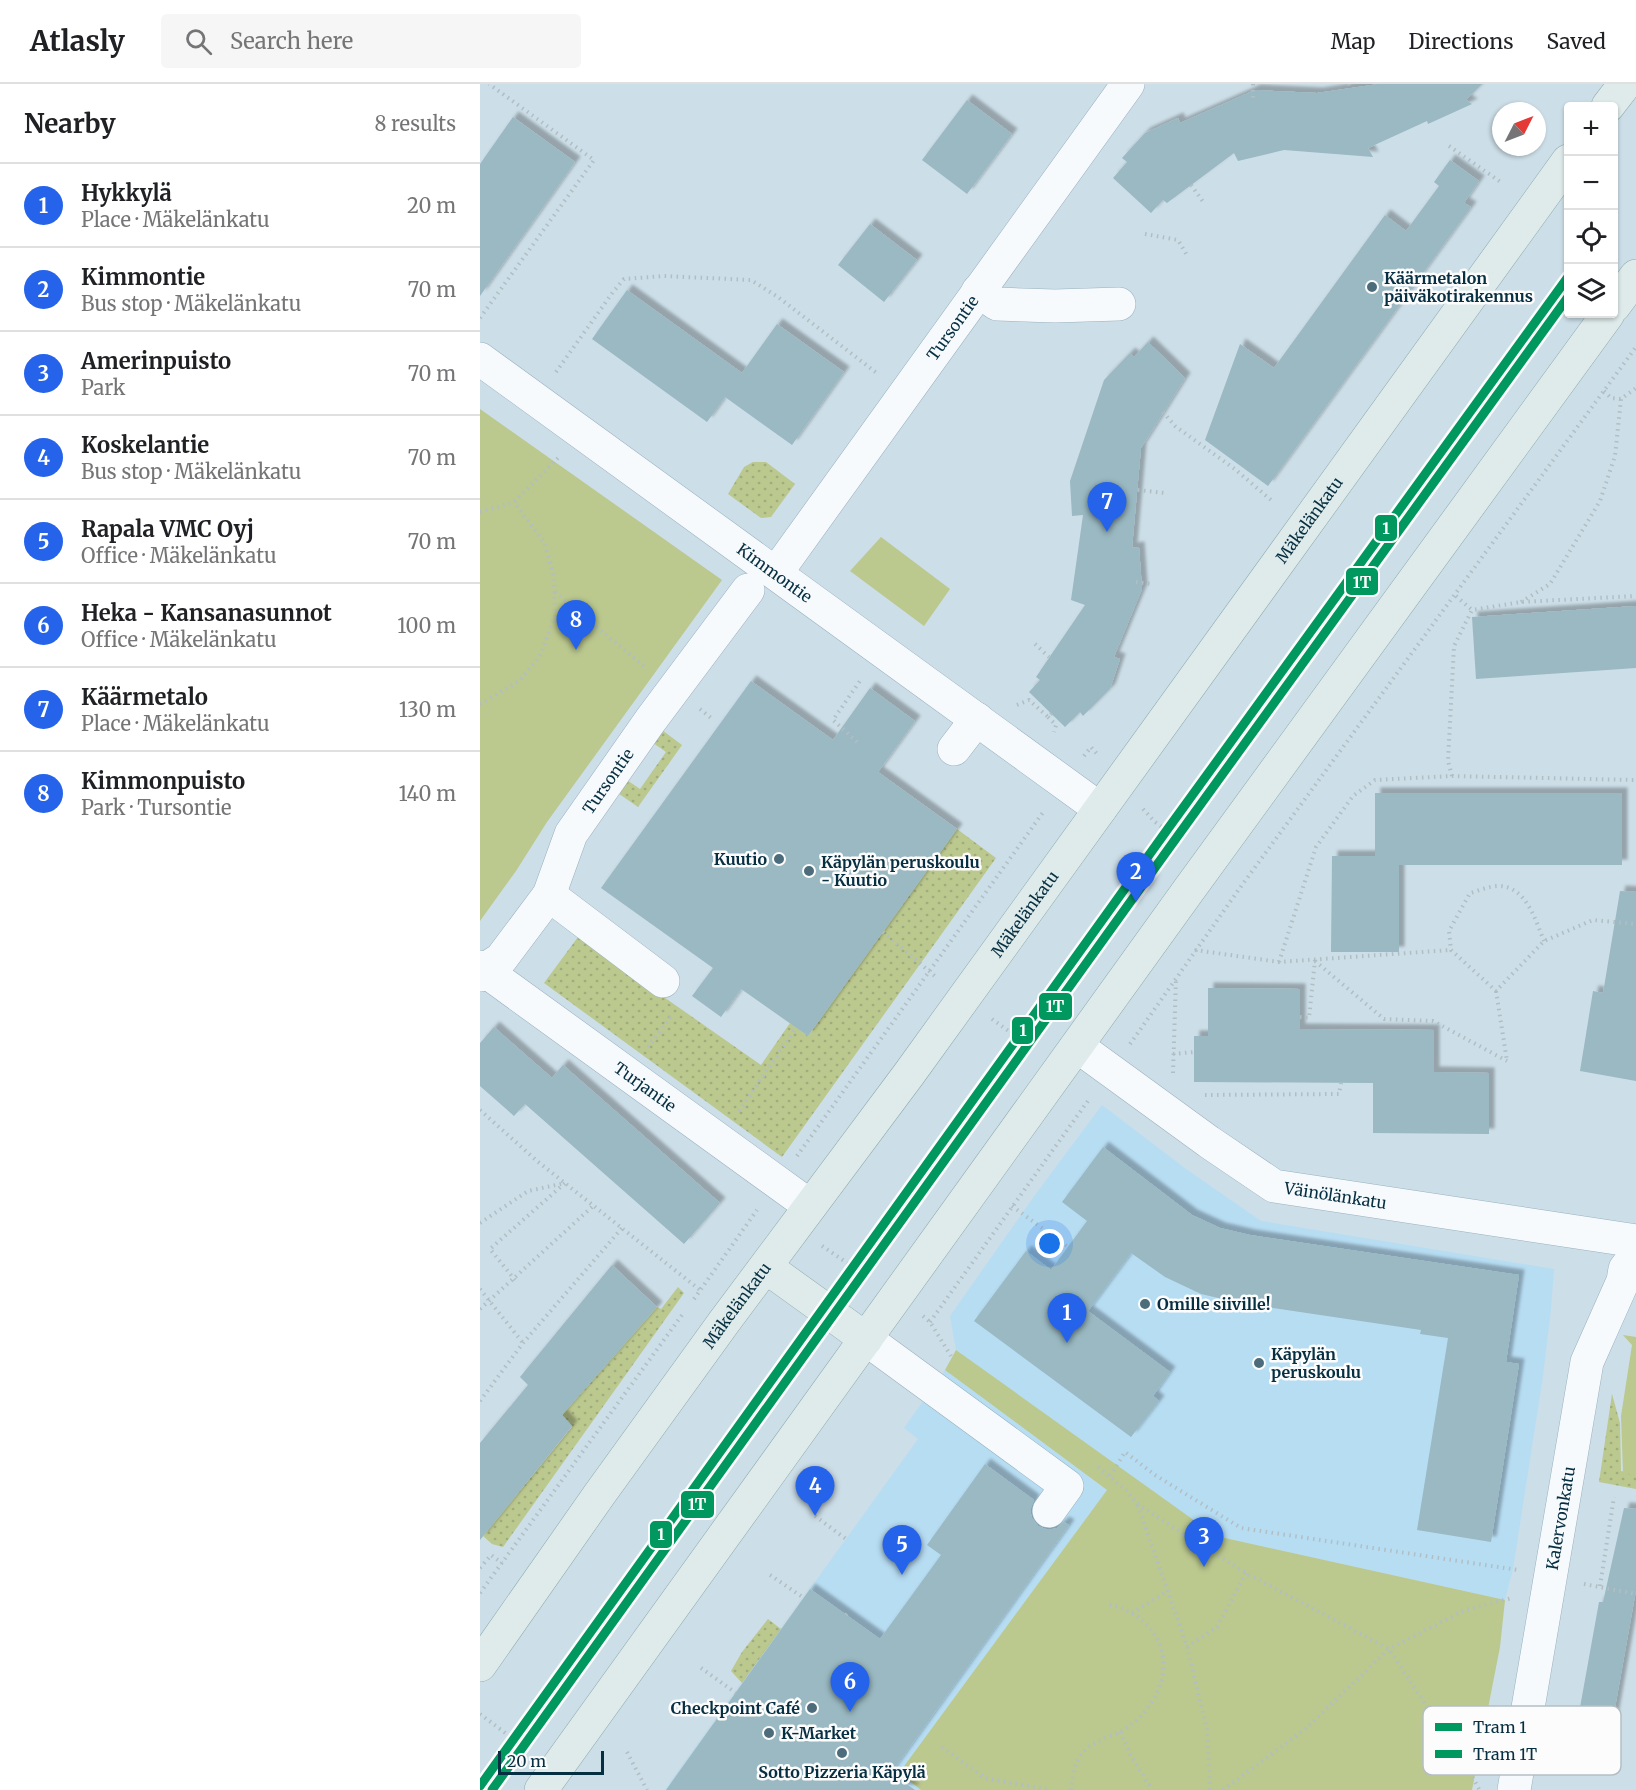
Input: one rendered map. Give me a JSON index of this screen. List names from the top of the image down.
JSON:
{
  "streets": {
    "main road": ["Mäkelänkatu"],
    "street": [
      "Tursontie",
      "Kimmontie",
      "Turjantie",
      "Väinölänkatu",
      "Kalervonkatu"
    ]
  },
  "crossings": [
    ["Tursontie", "Kimmontie"],
    ["Tursontie", "Turjantie"],
    ["Mäkelänkatu", "Kimmontie"],
    ["Mäkelänkatu", "Turjantie"]
  ],
  "places": [
    "Käärmetalon päiväkotirakennus",
    "Kuutio",
    "Käpylän peruskoulu - Kuutio",
    "Omille siiville!",
    "Käpylän peruskoulu",
    "Checkpoint Café",
    "K-Market",
    "Sotto Pizzeria Käpylä"
  ],
  "lines": ["tram line 1", "tram line 1T"],
  "legend": ["Tram 1", "Tram 1T"],
  "scale_bar": "20 m",
  "north": "top right",
  "page": {
    "header": "Atlasly",
    "search": "Search here",
    "nav": ["Map", "Directions", "Saved"],
    "heading": ["Nearby", "8 results"],
    "map_buttons": ["+", "−"],
    "list": [
      {
        "mark": "1",
        "name": "Hykkylä",
        "note": "Place · Mäkelänkatu",
        "value": "20 m"
      },
      {
        "mark": "2",
        "name": "Kimmontie",
        "note": "Bus stop · Mäkelänkatu",
        "value": "70 m"
      },
      {
        "mark": "3",
        "name": "Amerinpuisto",
        "note": "Park",
        "value": "70 m"
      },
      {
        "mark": "4",
        "name": "Koskelantie",
        "note": "Bus stop · Mäkelänkatu",
        "value": "70 m"
      },
      {
        "mark": "5",
        "name": "Rapala VMC Oyj",
        "note": "Office · Mäkelänkatu",
        "value": "70 m"
      },
      {
        "mark": "6",
        "name": "Heka - Kansanasunnot",
        "note": "Office · Mäkelänkatu",
        "value": "100 m"
      },
      {
        "mark": "7",
        "name": "Käärmetalo",
        "note": "Place · Mäkelänkatu",
        "value": "130 m"
      },
      {
        "mark": "8",
        "name": "Kimmonpuisto",
        "note": "Park · Tursontie",
        "value": "140 m"
      }
    ],
    "pins": [
      "7",
      "8",
      "2",
      "1",
      "4",
      "3",
      "5",
      "6"
    ],
    "scale": "20 m"
  }
}
